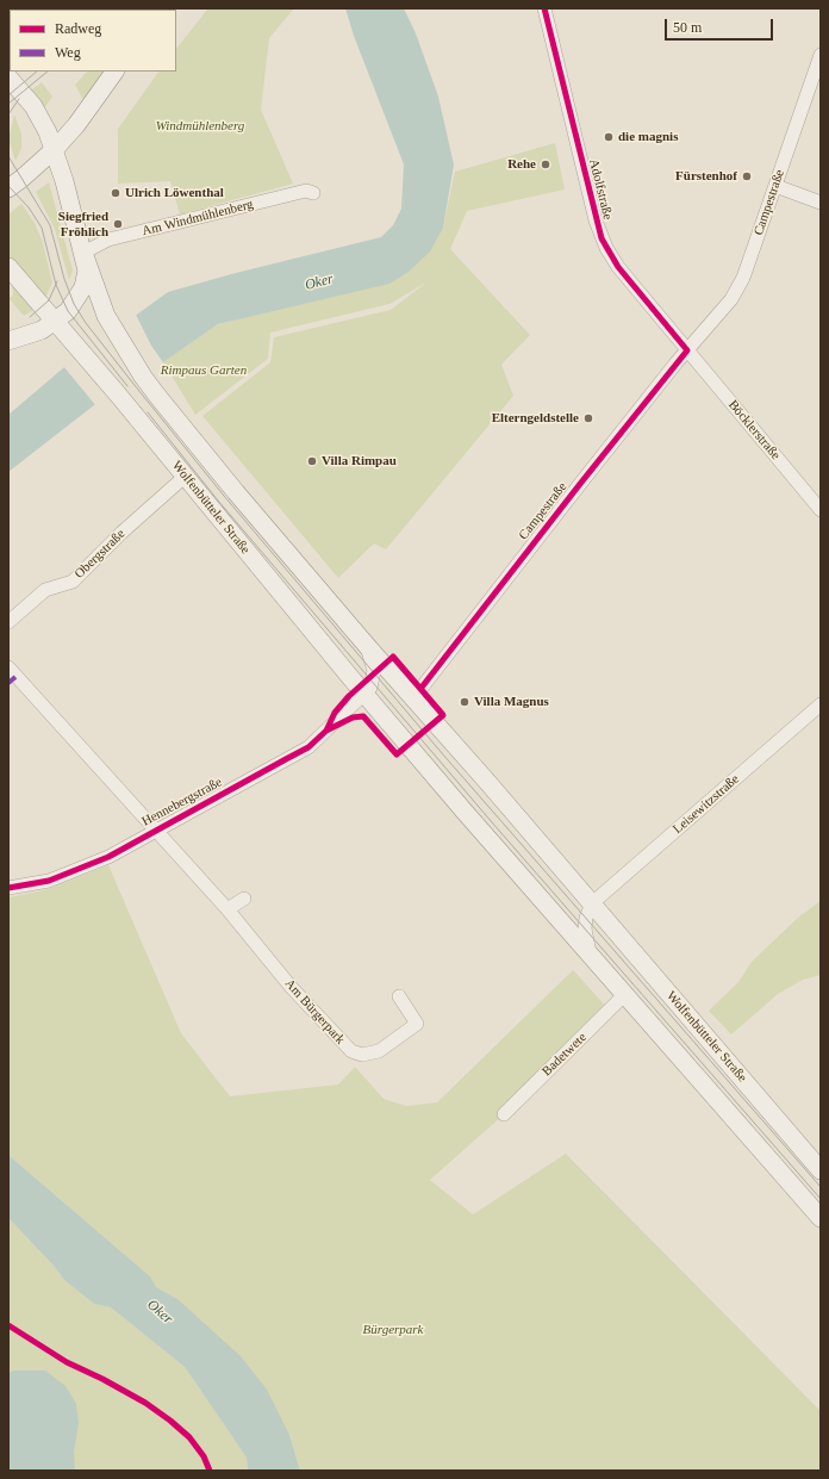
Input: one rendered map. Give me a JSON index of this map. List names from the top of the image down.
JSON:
{
  "streets": {
    "main road": ["Wolfenbütteler Straße"],
    "street": [
      "Adolfstraße",
      "Campestraße",
      "Am Windmühlenberg",
      "Böcklerstraße",
      "Obergstraße",
      "Hennebergstraße",
      "Leisewitzstraße",
      "Am Bürgerpark",
      "Badetwete"
    ]
  },
  "crossings": [
    ["Adolfstraße", "Campestraße"],
    ["Adolfstraße", "Böcklerstraße"],
    ["Campestraße", "Böcklerstraße"],
    ["Campestraße", "Wolfenbütteler Straße"],
    ["Am Windmühlenberg", "Wolfenbütteler Straße"],
    ["Wolfenbütteler Straße", "Obergstraße"],
    ["Wolfenbütteler Straße", "Hennebergstraße"],
    ["Wolfenbütteler Straße", "Leisewitzstraße"],
    ["Wolfenbütteler Straße", "Badetwete"],
    ["Hennebergstraße", "Am Bürgerpark"]
  ],
  "water": ["Oker"],
  "parks": ["Windmühlenberg", "Rimpaus Garten", "Bürgerpark"],
  "places": [
    "die magnis",
    "Rehe",
    "Fürstenhof",
    "Ulrich Löwenthal",
    "Siegfried Fröhlich",
    "Elterngeldstelle",
    "Villa Rimpau",
    "Villa Magnus"
  ],
  "legend": ["Radweg", "Weg"],
  "scale_bar": "50 m"
}
